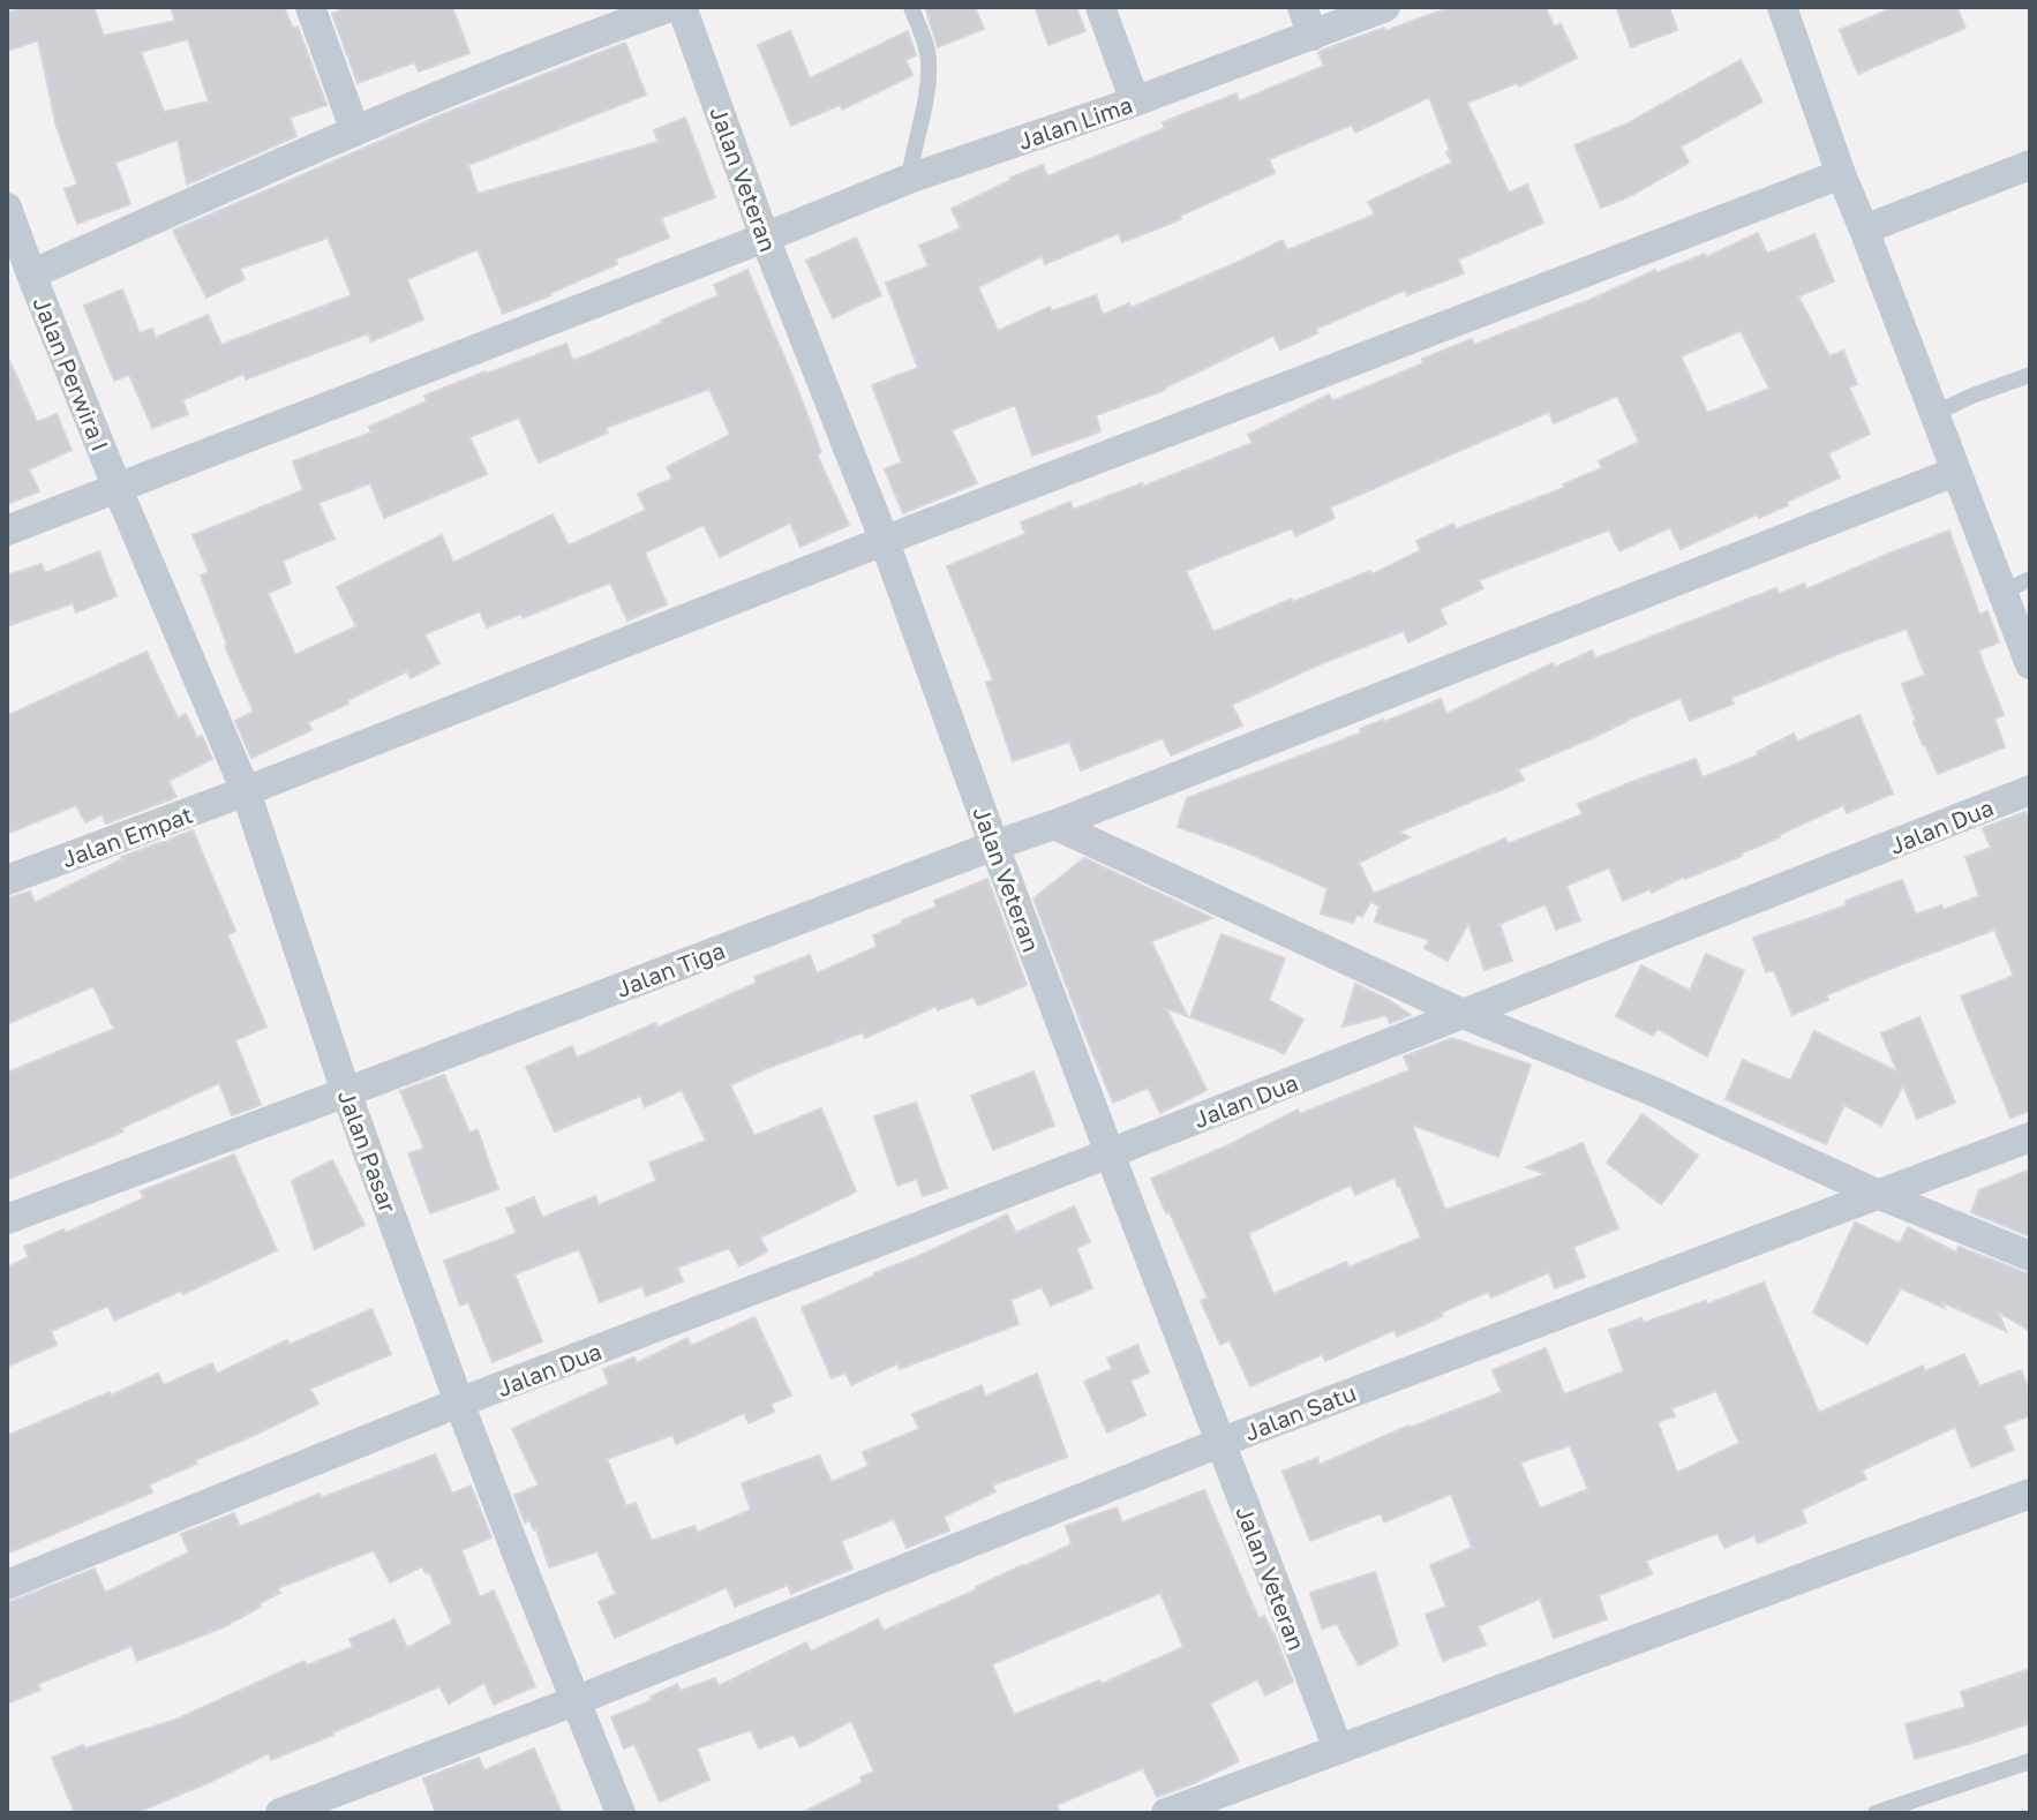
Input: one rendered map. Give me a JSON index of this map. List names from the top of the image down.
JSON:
{
  "streets": {
    "street": [
      "Jalan Lima",
      "Jalan Veteran",
      "Jalan Perwira I",
      "Jalan Dua",
      "Jalan Empat",
      "Jalan Tiga",
      "Jalan Pasar",
      "Jalan Satu"
    ]
  },
  "crossings": [
    ["Jalan Lima", "Jalan Veteran"],
    ["Jalan Lima", "Jalan Perwira I"],
    ["Jalan Lima", "Jalan Pasar"],
    ["Jalan Veteran", "Jalan Dua"],
    ["Jalan Veteran", "Jalan Empat"],
    ["Jalan Veteran", "Jalan Tiga"],
    ["Jalan Veteran", "Jalan Satu"],
    ["Jalan Perwira I", "Jalan Pasar"],
    ["Jalan Dua", "Jalan Pasar"],
    ["Jalan Empat", "Jalan Pasar"],
    ["Jalan Tiga", "Jalan Pasar"],
    ["Jalan Pasar", "Jalan Satu"]
  ]
}
